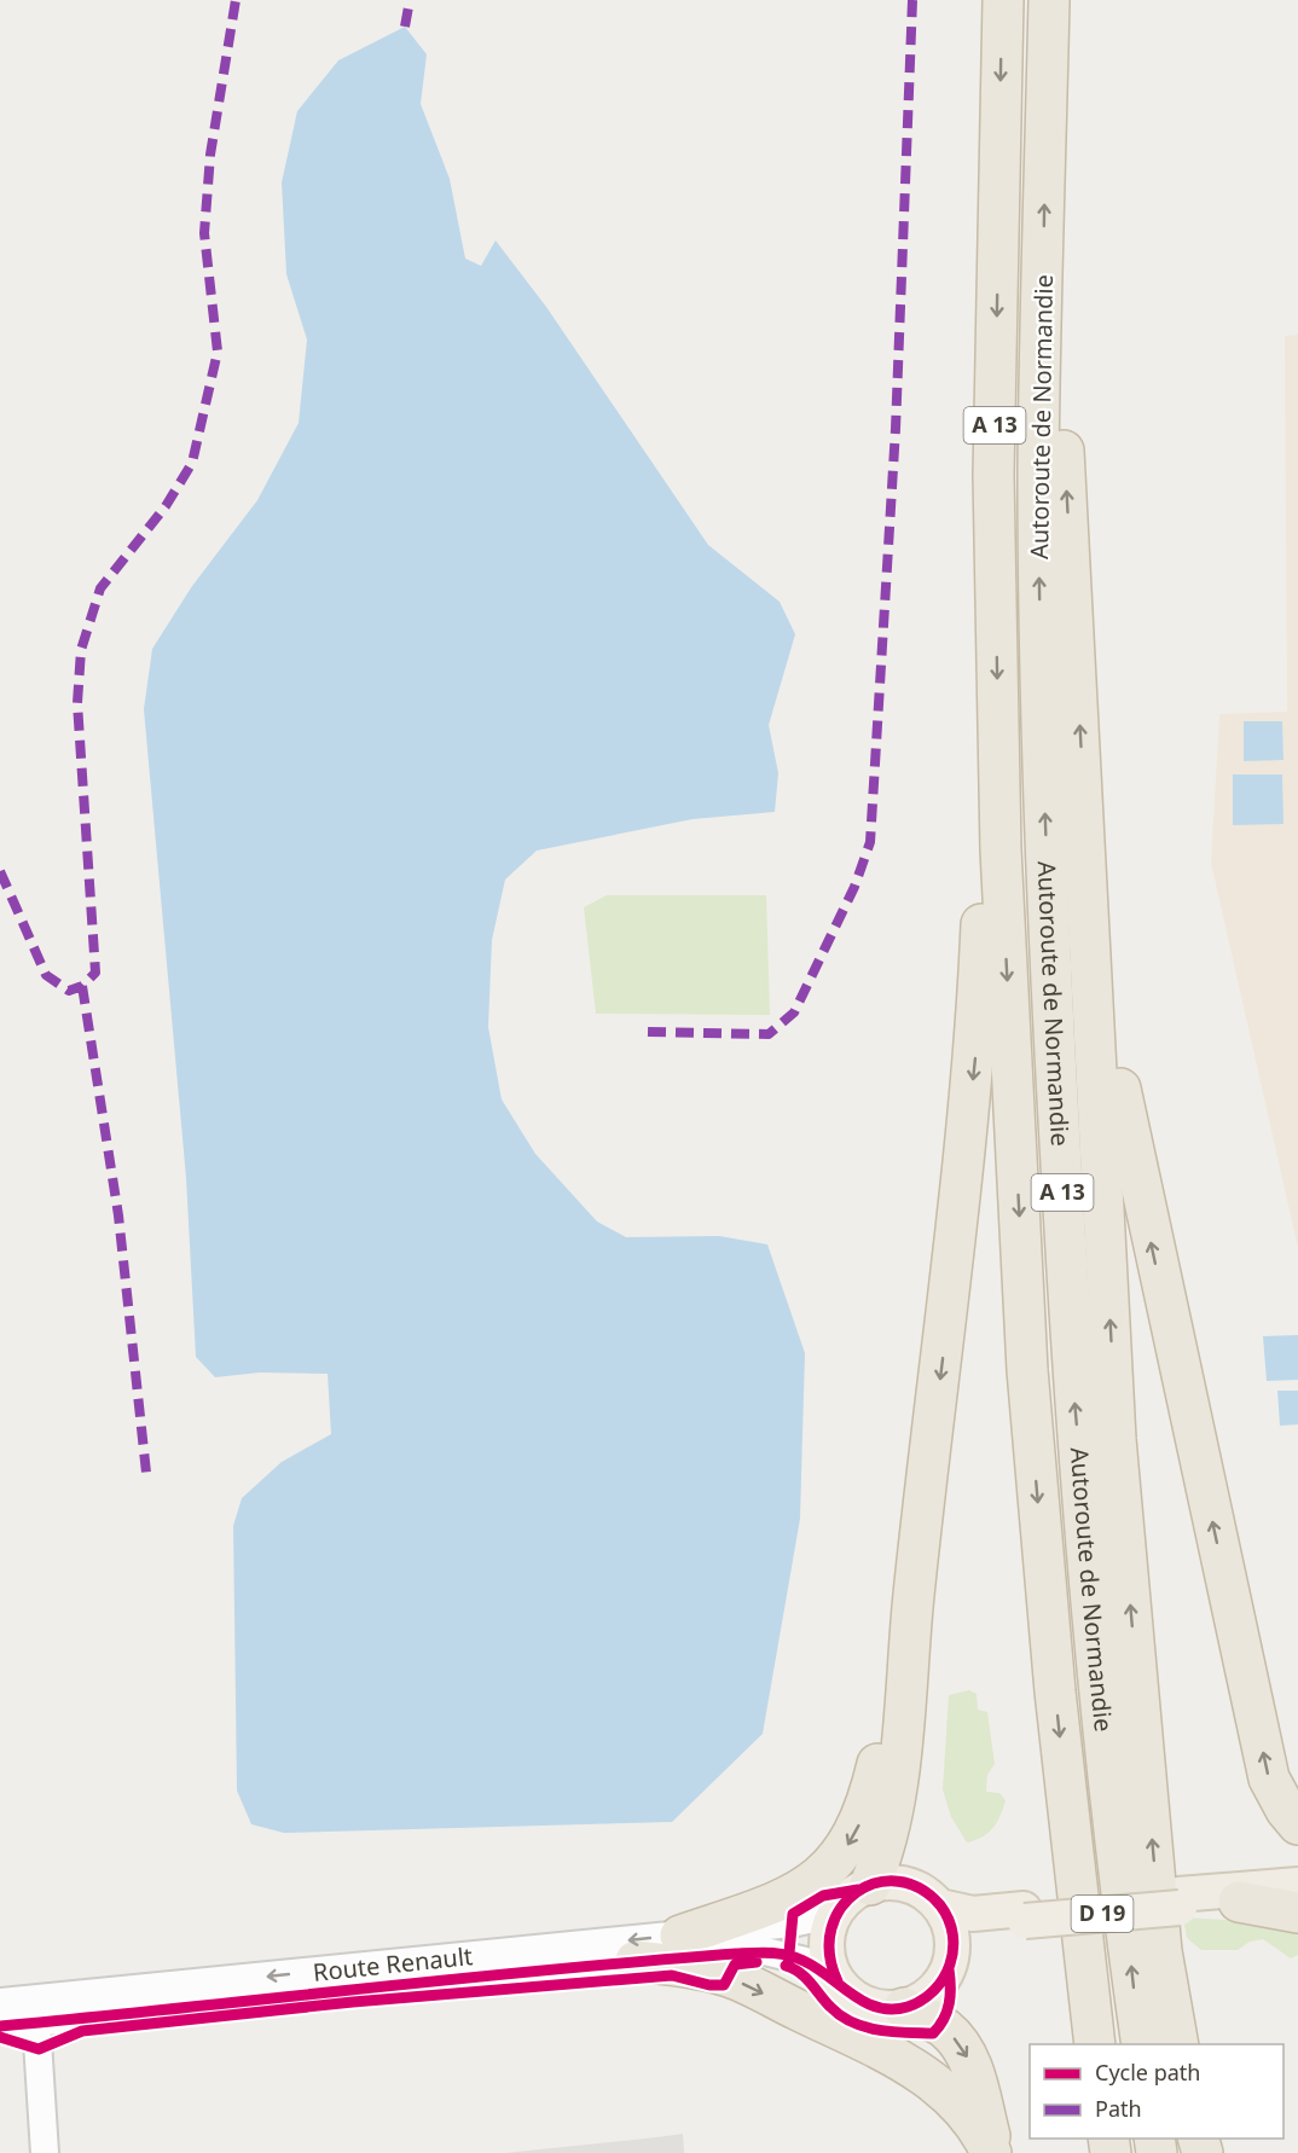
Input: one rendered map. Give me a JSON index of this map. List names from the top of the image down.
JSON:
{
  "streets": {
    "highway": ["Autoroute de Normandie", "A 13"],
    "main road": ["D 19", "Route Renault"]
  },
  "crossings": [
    ["D 19", "Route Renault"]
  ],
  "legend": ["Cycle path", "Path"]
}
